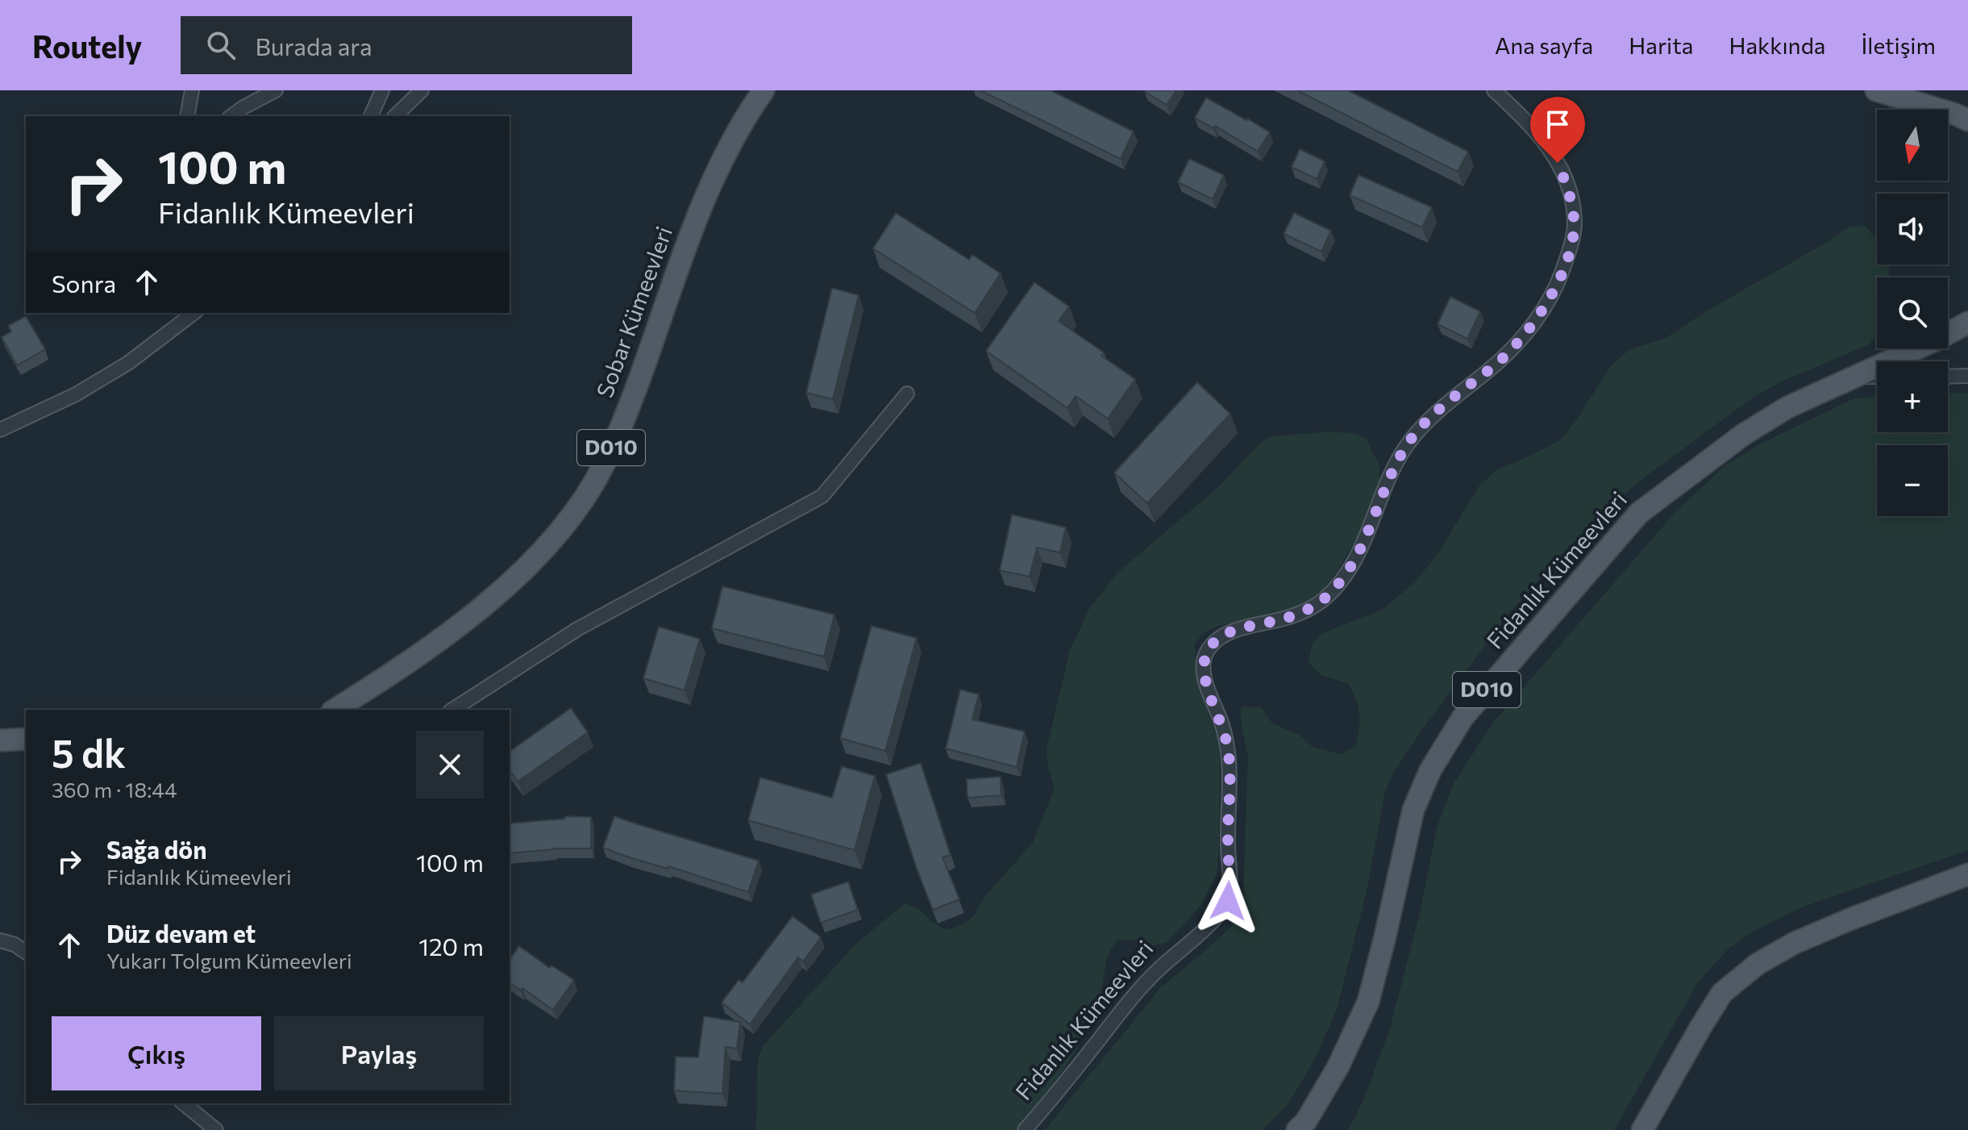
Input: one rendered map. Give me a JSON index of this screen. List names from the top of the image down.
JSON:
{
  "streets": {
    "main road": ["Sobar Kümeevleri", "D010", "Fidanlık Kümeevleri"]
  },
  "crossings": [
    ["D010", "Fidanlık Kümeevleri"]
  ],
  "north": "bottom",
  "page": {
    "header": "Routely",
    "search": "Burada ara",
    "nav": [
      "Ana sayfa",
      "Harita",
      "Hakkında",
      "İletişim"
    ],
    "map_buttons": ["+", "−"],
    "turn": ["100 m", "Fidanlık Kümeevleri"],
    "then": "Sonra",
    "heading": ["5 dk", "360 m · 18:44"],
    "list": [
      {
        "name": "Sağa dön",
        "note": "Fidanlık Kümeevleri",
        "value": "100 m"
      },
      {
        "name": "Düz devam et",
        "note": "Yukarı Tolgum Kümeevleri",
        "value": "120 m"
      }
    ],
    "buttons": ["Çıkış", "Paylaş"]
  }
}
